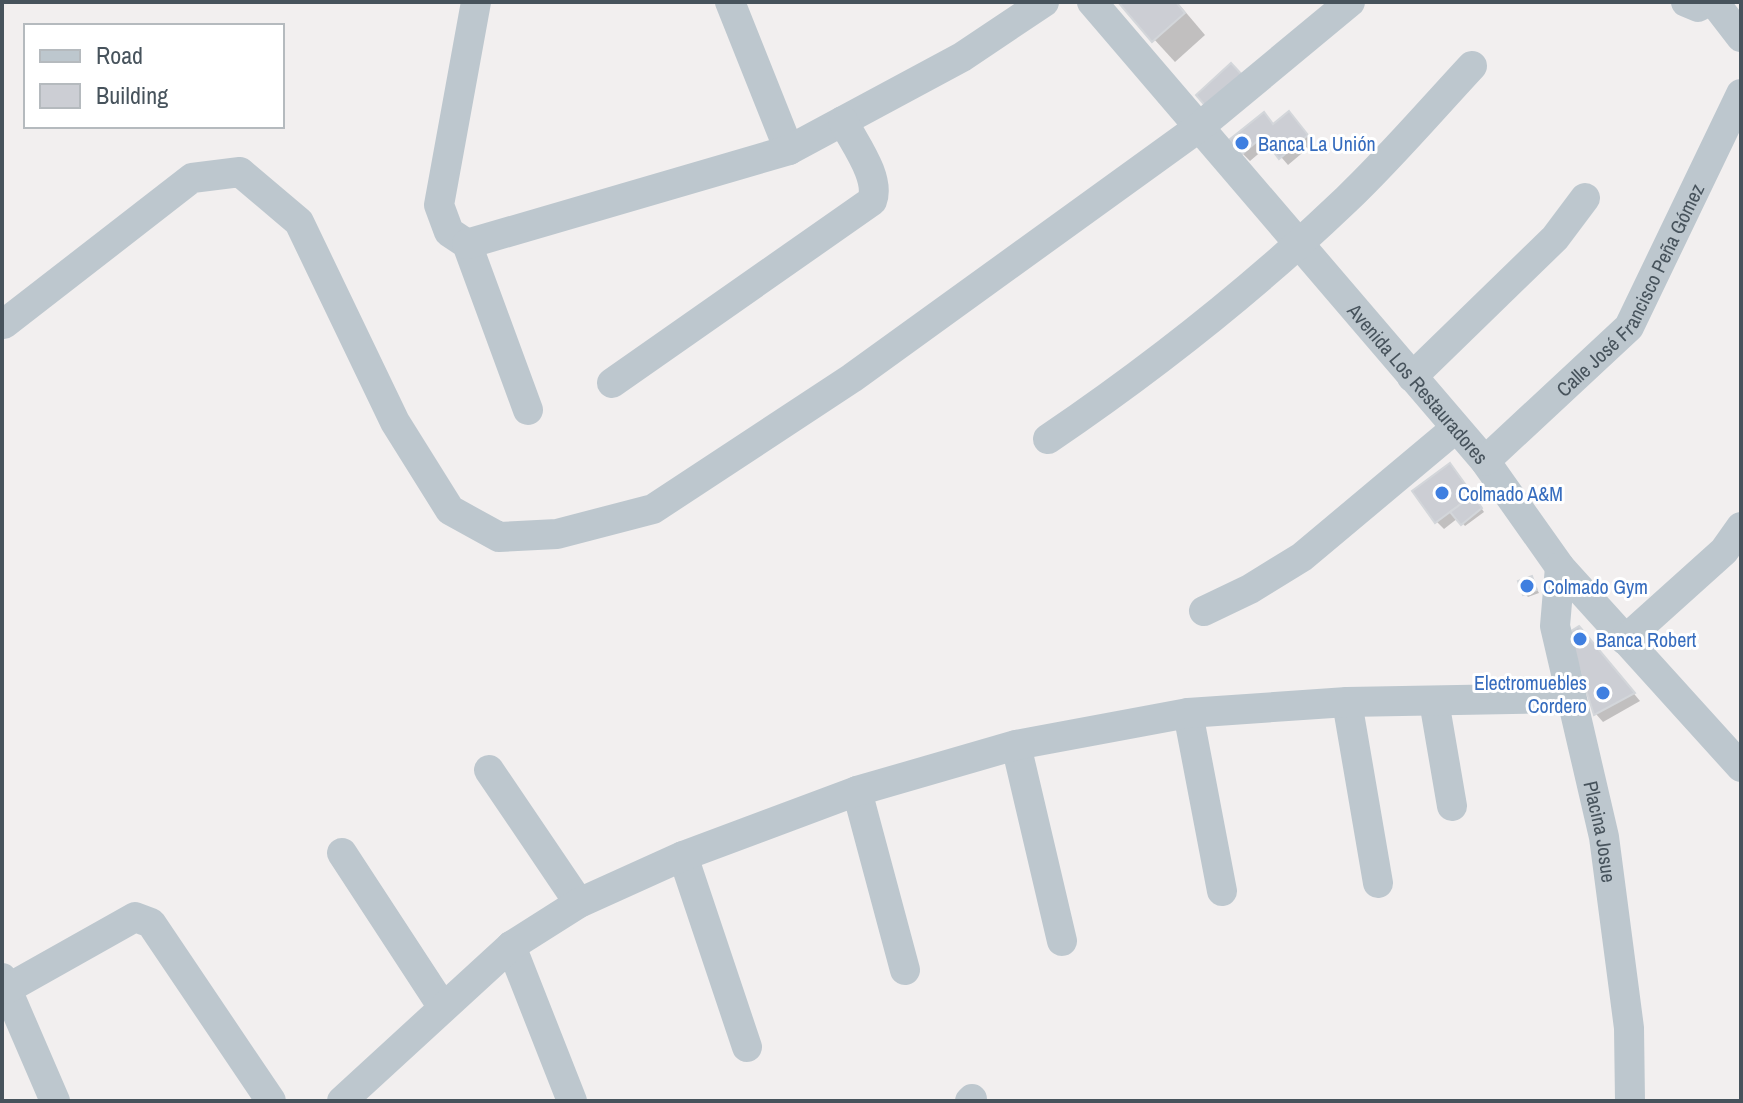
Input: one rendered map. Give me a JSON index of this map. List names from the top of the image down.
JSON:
{
  "streets": {
    "street": ["Calle José Francisco Peña Gómez", "Avenida Los Restauradores", "Placina Josue"]
  },
  "crossings": [
    ["Calle José Francisco Peña Gómez", "Avenida Los Restauradores"],
    ["Avenida Los Restauradores", "Placina Josue"]
  ],
  "places": [
    "Banca La Unión",
    "Colmado A&M",
    "Colmado Gym",
    "Banca Robert",
    "Electromuebles Cordero"
  ],
  "legend": ["Road", "Building"]
}
